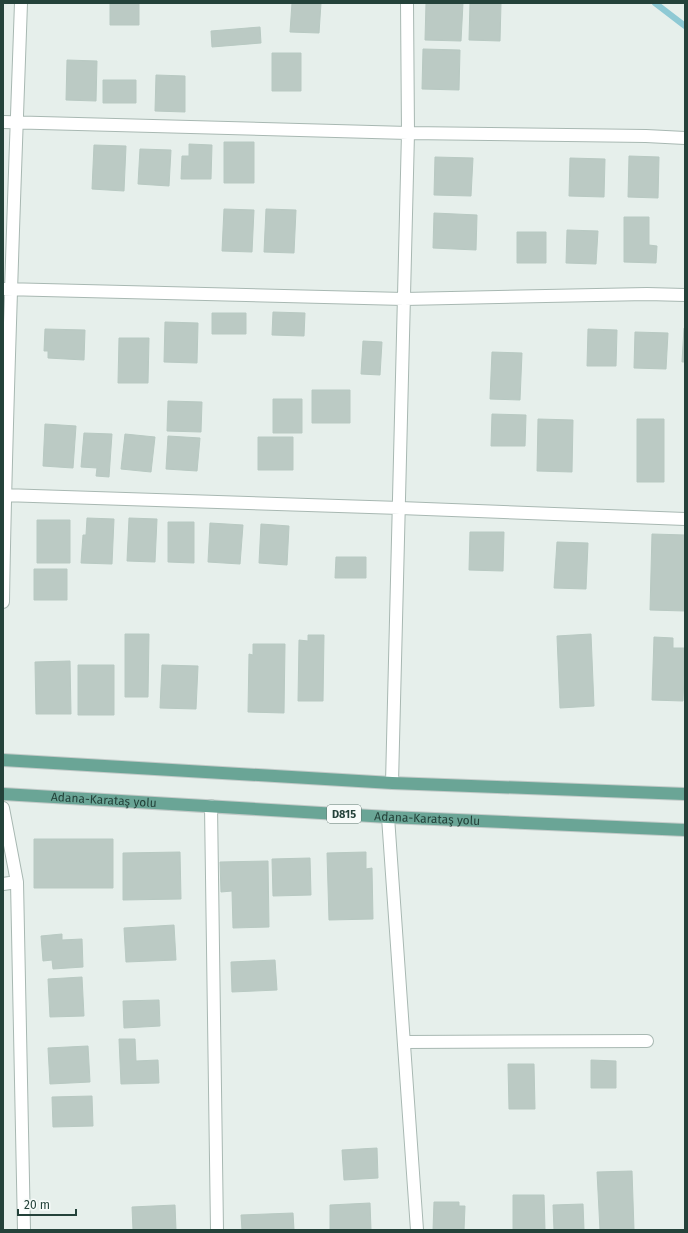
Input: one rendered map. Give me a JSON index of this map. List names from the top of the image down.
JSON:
{
  "streets": {
    "main road": ["Adana-Karataş yolu", "D815"]
  },
  "scale_bar": "20 m"
}
